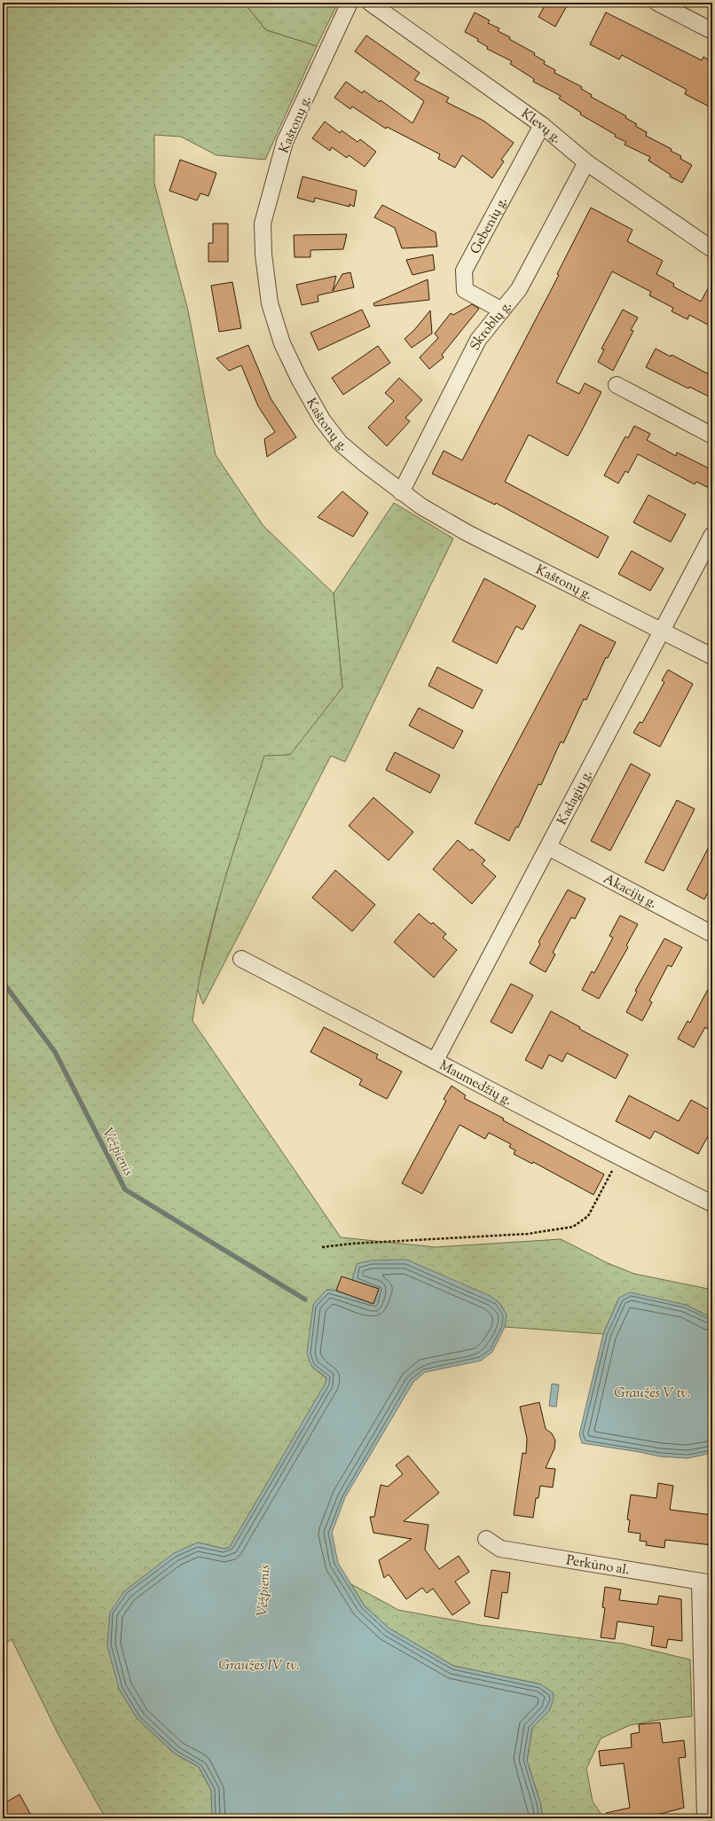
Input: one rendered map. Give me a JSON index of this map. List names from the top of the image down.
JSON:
{
  "streets": {
    "street": [
      "Kaštonų g.",
      "Klevų g.",
      "Gebenių g.",
      "Skroblų g.",
      "Kadagių g.",
      "Akacijų g.",
      "Maumedžių g.",
      "Perkūno al."
    ]
  },
  "crossings": [
    ["Kaštonų g.", "Skroblų g."],
    ["Kaštonų g.", "Kadagių g."],
    ["Klevų g.", "Gebenių g."],
    ["Klevų g.", "Skroblų g."],
    ["Gebenių g.", "Skroblų g."],
    ["Kadagių g.", "Akacijų g."],
    ["Kadagių g.", "Maumedžių g."]
  ],
  "water": ["Vėžpienis", "Graužės V tv.", "Graužės IV tv."]
}
